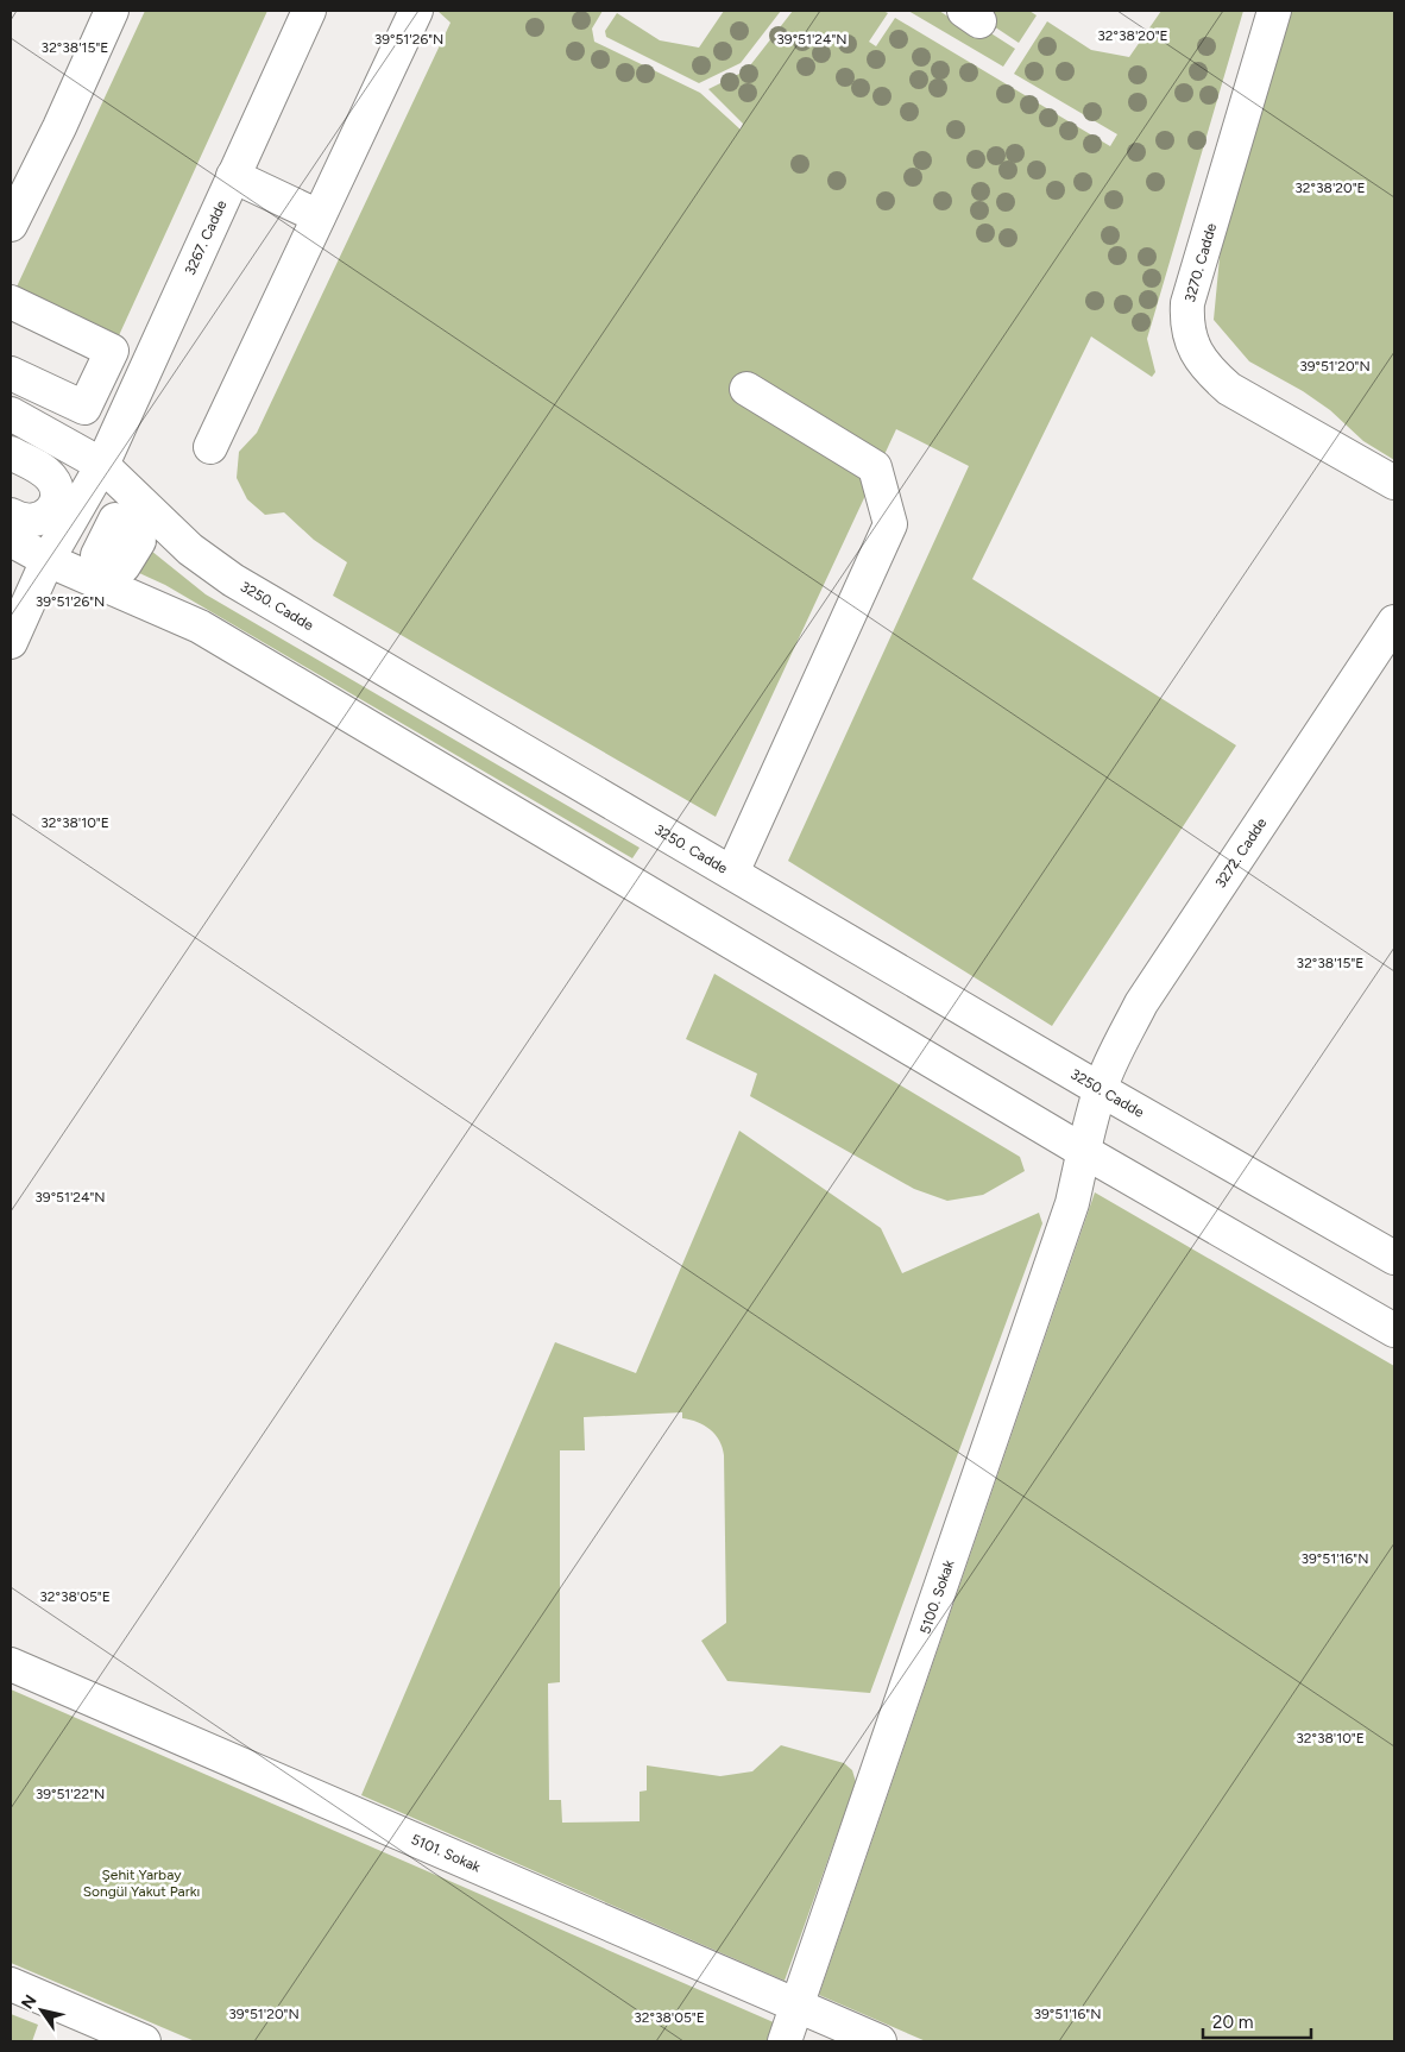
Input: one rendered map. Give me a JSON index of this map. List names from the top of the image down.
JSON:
{
  "streets": {
    "street": [
      "3267. Cadde",
      "3270. Cadde",
      "3250. Cadde",
      "3272. Cadde",
      "5100. Sokak",
      "5101. Sokak"
    ]
  },
  "crossings": [
    ["3267. Cadde", "3250. Cadde"],
    ["3250. Cadde", "3272. Cadde"],
    ["3272. Cadde", "5100. Sokak"],
    ["5100. Sokak", "5101. Sokak"]
  ],
  "parks": ["Şehit Yarbay Songül Yakut Parkı"],
  "scale_bar": "20 m",
  "north": "top left",
  "coordinates": [
    "32°38'20\"E",
    "39°51'26\"N",
    "39°51'24\"N",
    "32°38'15\"E",
    "39°51'20\"N",
    "32°38'10\"E",
    "39°51'16\"N",
    "32°38'05\"E",
    "39°51'22\"N"
  ]
}
